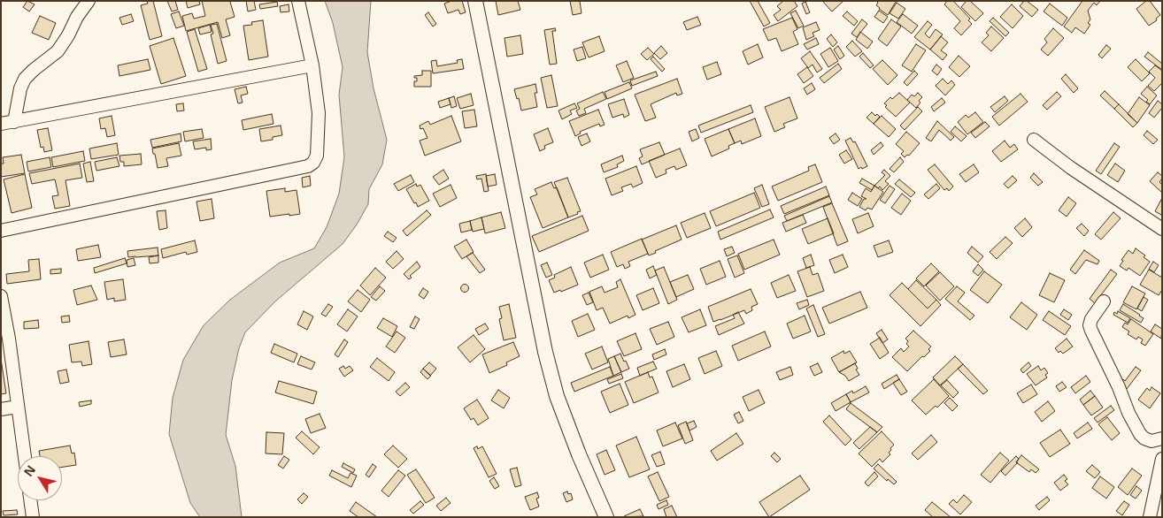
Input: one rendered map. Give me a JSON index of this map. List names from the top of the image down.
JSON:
{
  "north": "top left"
}
